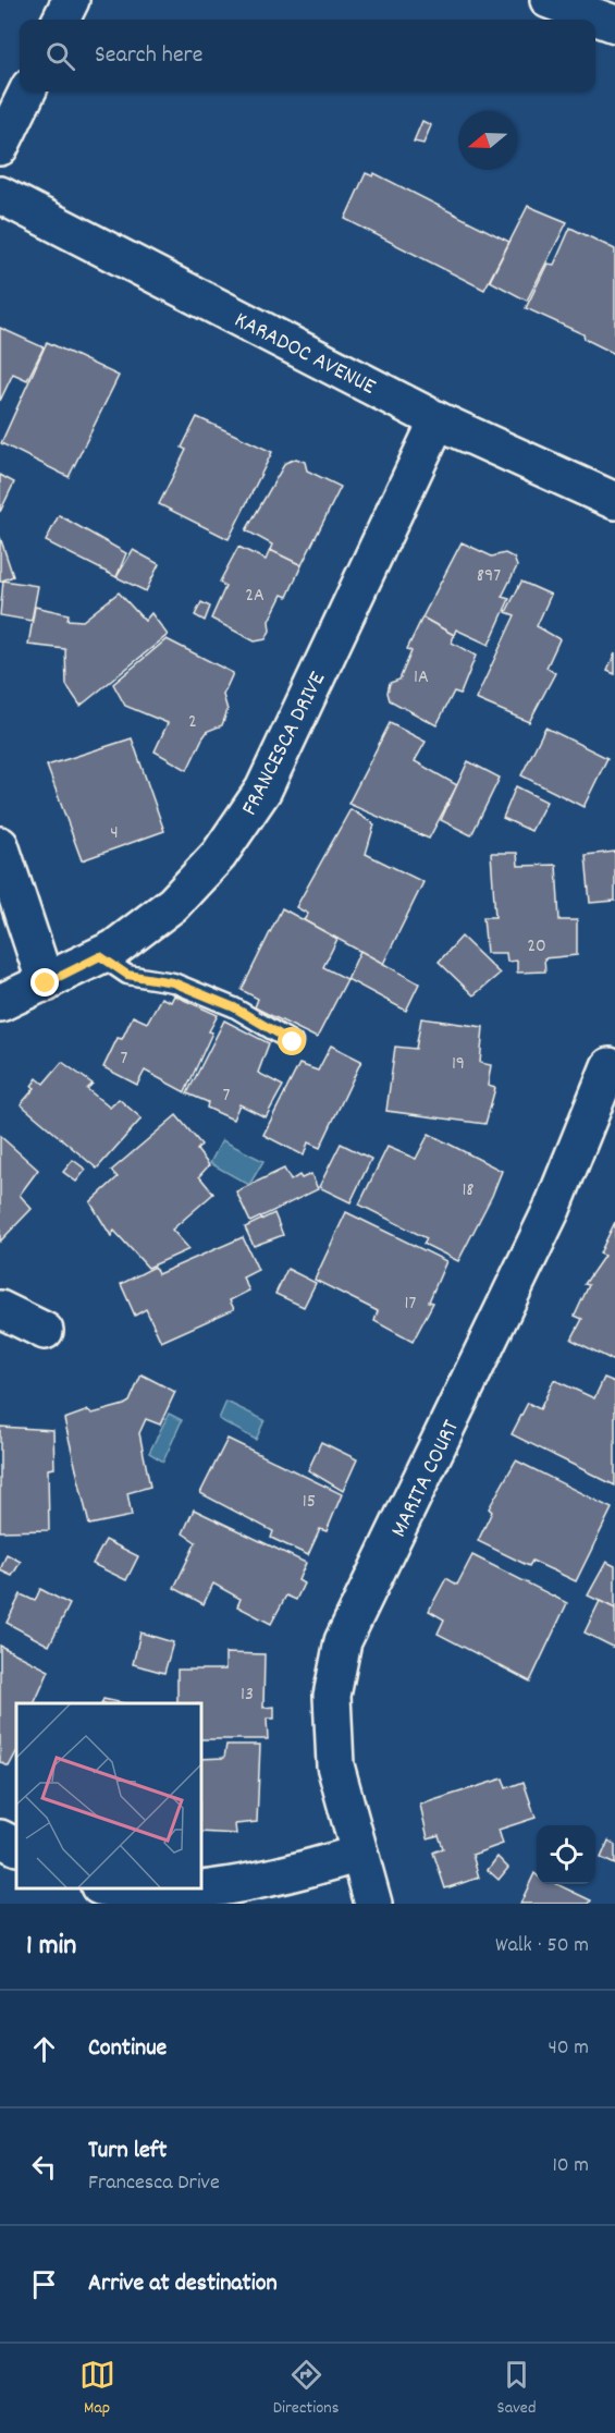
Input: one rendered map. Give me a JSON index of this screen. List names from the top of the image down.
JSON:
{
  "streets": {
    "street": ["KARADOC AVENUE", "FRANCESCA DRIVE", "MARITA COURT"]
  },
  "crossings": [
    ["KARADOC AVENUE", "FRANCESCA DRIVE"]
  ],
  "house_numbers": [
    "897",
    "2A",
    "1A",
    "2",
    "4",
    "20",
    "7",
    "19",
    "7",
    "18",
    "17",
    "15",
    "13"
  ],
  "north": "left",
  "page": {
    "search": "Search here",
    "heading": ["1 min", "Walk · 50 m"],
    "list": [
      ["Continue", "40 m"],
      ["Turn left", "Francesca Drive", "10 m"],
      "Arrive at destination"
    ],
    "nav": ["Map", "Directions", "Saved"]
  }
}
